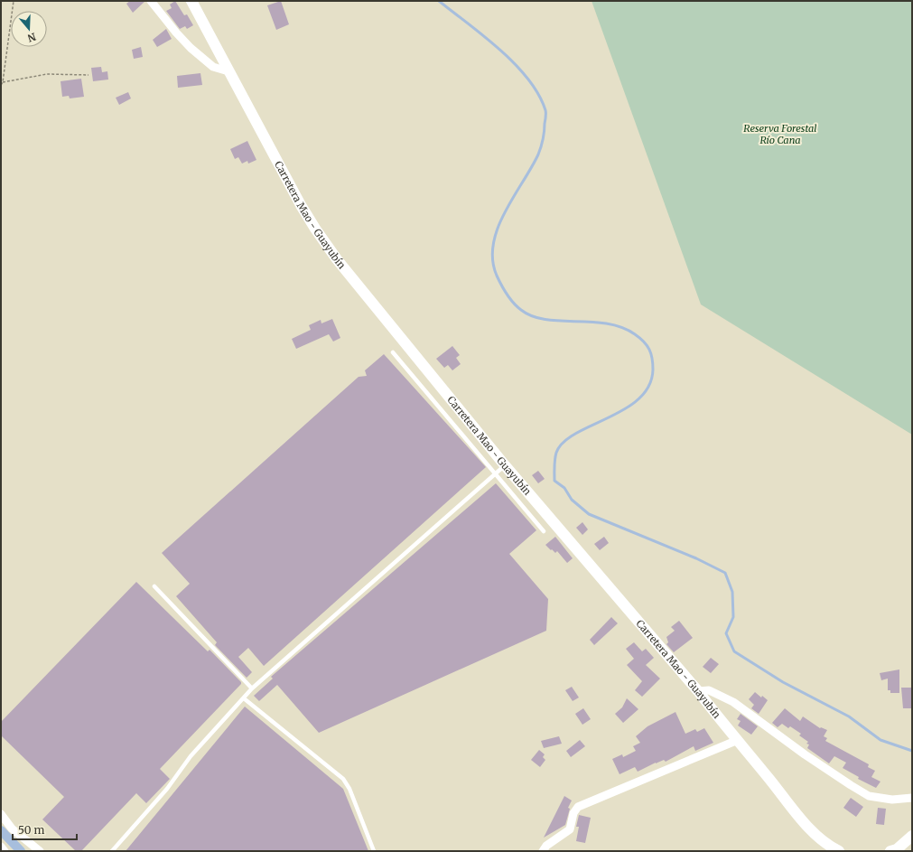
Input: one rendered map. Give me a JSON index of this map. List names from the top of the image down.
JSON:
{
  "streets": {
    "main road": ["Carretera Mao - Guayubín"]
  },
  "parks": ["Reserva Forestal Río Cana"],
  "scale_bar": "50 m",
  "north": "bottom"
}
